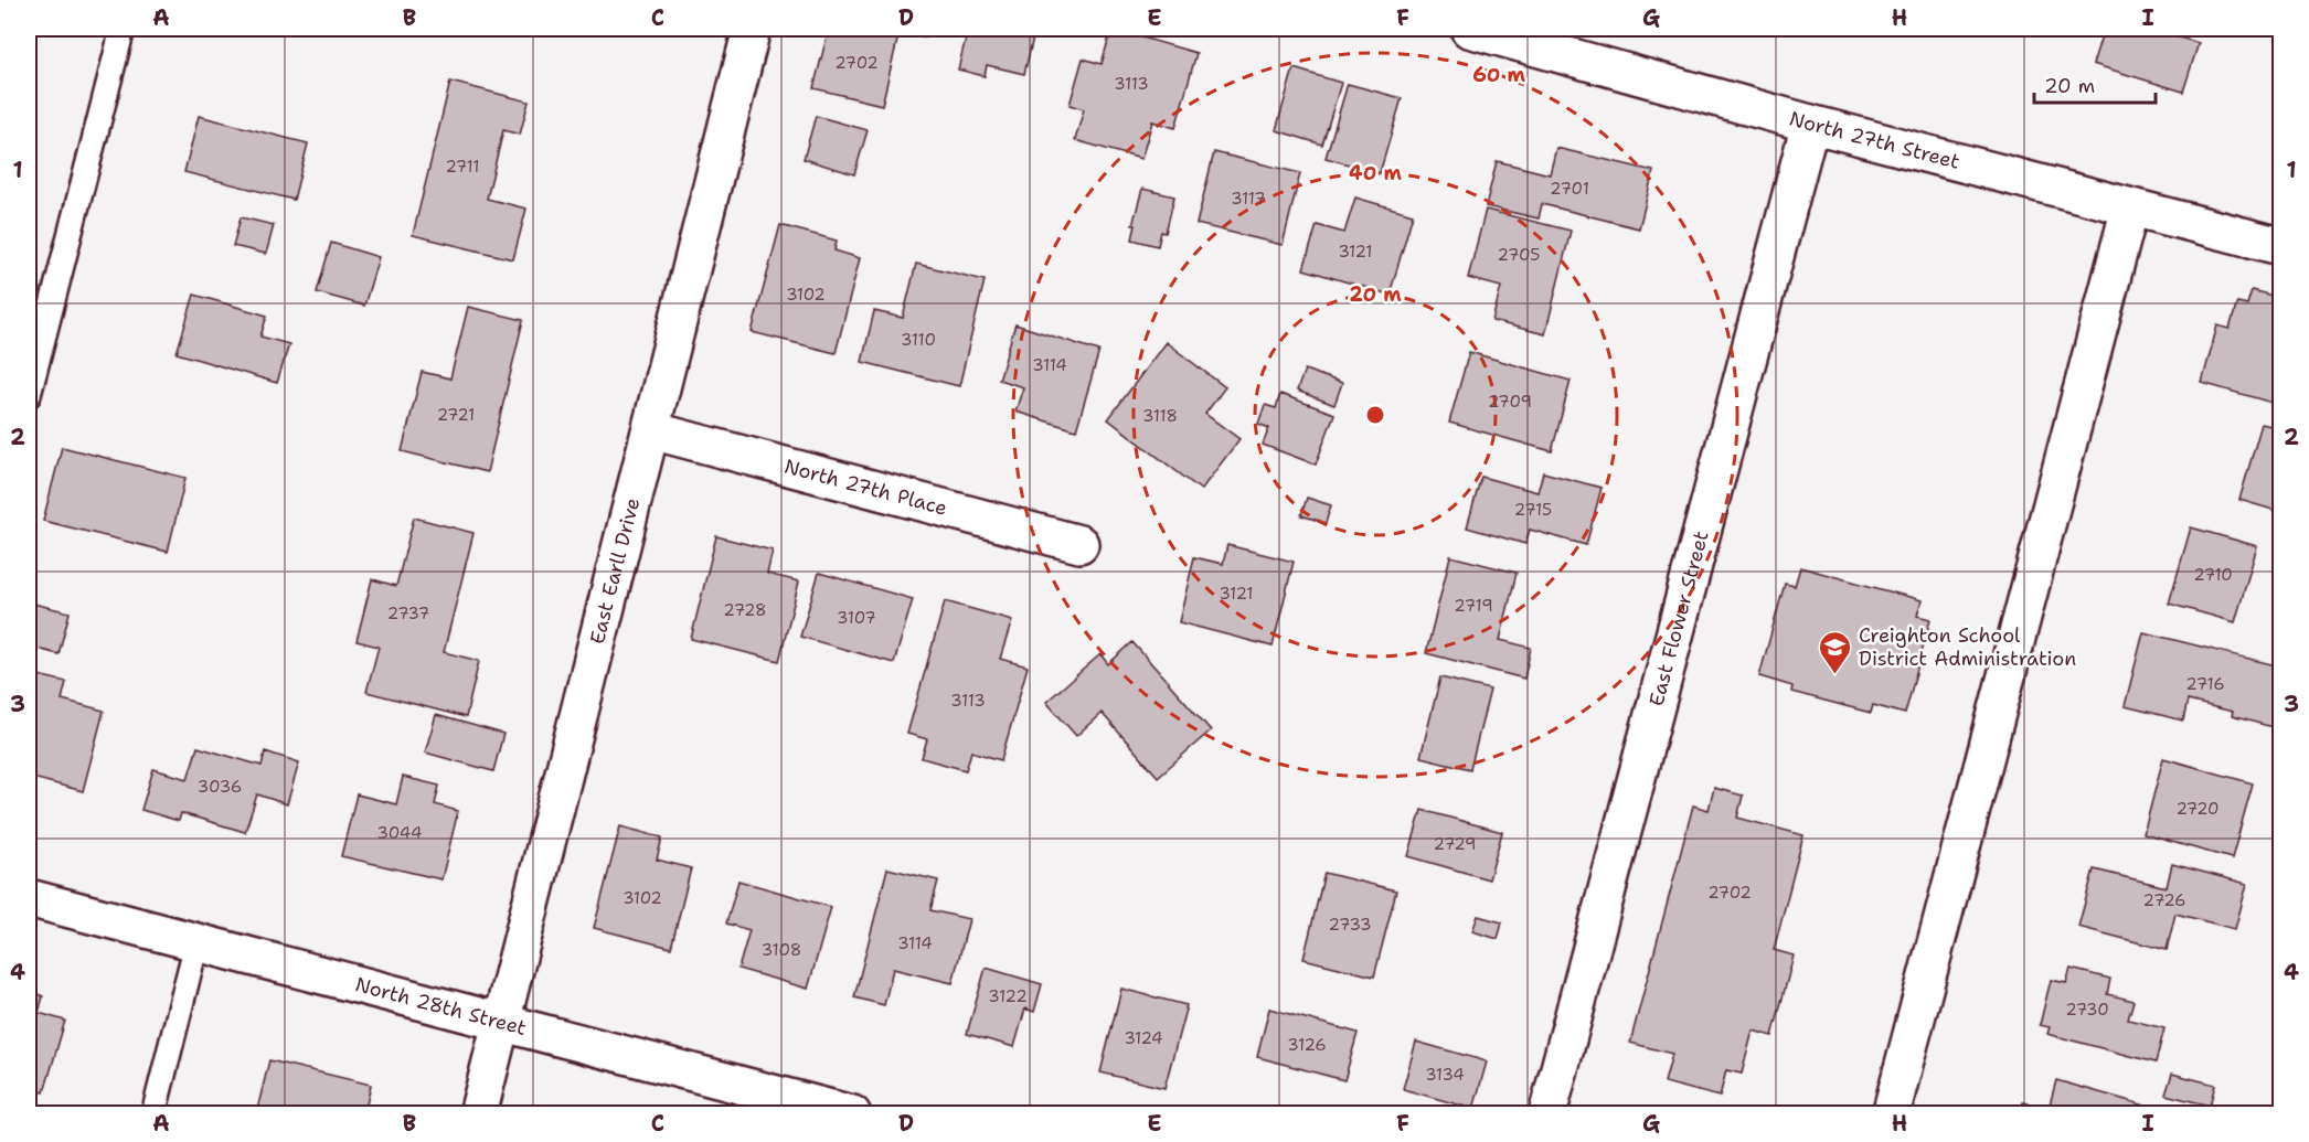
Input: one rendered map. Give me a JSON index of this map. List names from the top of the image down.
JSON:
{
  "streets": {
    "street": [
      "North 27th Street",
      "North 27th Place",
      "East Earll Drive",
      "East Flower Street",
      "North 28th Street"
    ]
  },
  "crossings": [
    ["North 27th Street", "East Flower Street"],
    ["North 27th Place", "East Earll Drive"],
    ["East Earll Drive", "North 28th Street"]
  ],
  "places": {
    "school or university": ["Creighton School District Administration"]
  },
  "house_numbers": [
    "2702",
    "3113",
    "2711",
    "2701",
    "3117",
    "3121",
    "2705",
    "3102",
    "3110",
    "3114",
    "2709",
    "2721",
    "3118",
    "2715",
    "2710",
    "3121",
    "2719",
    "2728",
    "2737",
    "3107",
    "2716",
    "3113",
    "3036",
    "2720",
    "3044",
    "2729",
    "2702",
    "3102",
    "2726",
    "2733",
    "3114",
    "3108",
    "3122",
    "2730",
    "3124",
    "3126",
    "3134"
  ],
  "scale_bar": "20 m",
  "grid": {
    "columns": [
      "A",
      "B",
      "C",
      "D",
      "E",
      "F",
      "G",
      "H",
      "I"
    ],
    "rows": [
      "1",
      "2",
      "3",
      "4"
    ]
  },
  "rings": ["60 m", "40 m", "20 m"]
}
